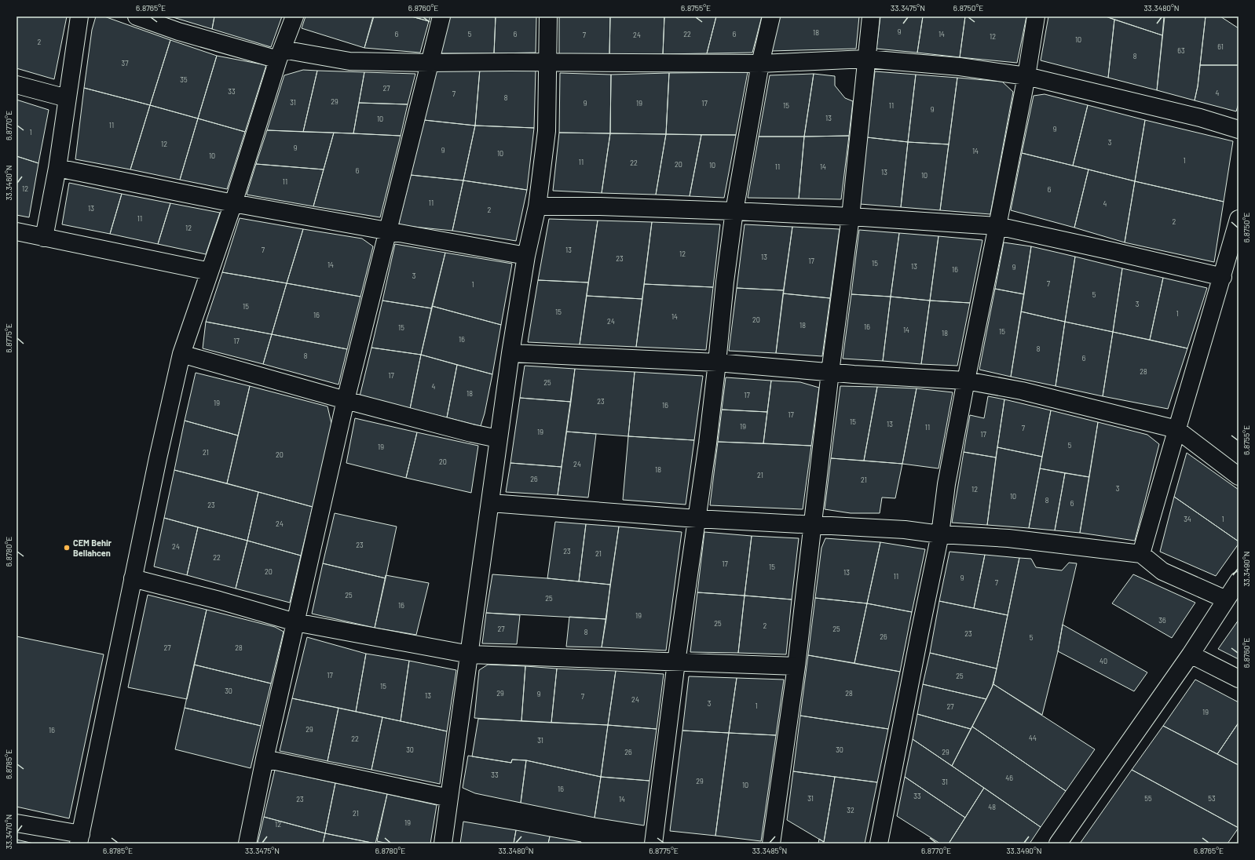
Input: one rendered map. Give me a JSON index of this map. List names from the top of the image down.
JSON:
{
  "places": ["CEM Behir Bellahcen"],
  "house_numbers": [
    "9",
    "18",
    "6",
    "5",
    "6",
    "22",
    "6",
    "14",
    "7",
    "24",
    "12",
    "10",
    "2",
    "61",
    "63",
    "8",
    "37",
    "35",
    "27",
    "33",
    "4",
    "7",
    "8",
    "29",
    "31",
    "9",
    "19",
    "17",
    "15",
    "11",
    "9",
    "13",
    "10",
    "11",
    "9",
    "1",
    "3",
    "12",
    "9",
    "9",
    "14",
    "10",
    "10",
    "1",
    "11",
    "22",
    "20",
    "10",
    "11",
    "14",
    "6",
    "13",
    "10",
    "11",
    "12",
    "6",
    "11",
    "4",
    "13",
    "2",
    "11",
    "2",
    "12",
    "7",
    "13",
    "12",
    "13",
    "23",
    "17",
    "15",
    "14",
    "13",
    "9",
    "16",
    "3",
    "7",
    "1",
    "5",
    "3",
    "15",
    "15",
    "1",
    "16",
    "14",
    "20",
    "24",
    "18",
    "16",
    "15",
    "14",
    "15",
    "18",
    "16",
    "17",
    "8",
    "8",
    "6",
    "28",
    "17",
    "25",
    "4",
    "18",
    "17",
    "23",
    "19",
    "16",
    "17",
    "15",
    "13",
    "19",
    "11",
    "7",
    "19",
    "17",
    "5",
    "19",
    "21",
    "20",
    "20",
    "24",
    "18",
    "21",
    "26",
    "21",
    "3",
    "12",
    "10",
    "8",
    "6",
    "23",
    "34",
    "1",
    "24",
    "23",
    "24",
    "23",
    "21",
    "22",
    "17",
    "15",
    "20",
    "13",
    "11",
    "9",
    "7",
    "25",
    "25",
    "16",
    "19",
    "36",
    "25",
    "2",
    "27",
    "25",
    "8",
    "23",
    "26",
    "5",
    "27",
    "28",
    "40",
    "17",
    "25",
    "15",
    "30",
    "29",
    "28",
    "9",
    "13",
    "7",
    "24",
    "3",
    "1",
    "27",
    "19",
    "29",
    "16",
    "44",
    "22",
    "31",
    "30",
    "30",
    "26",
    "29",
    "33",
    "46",
    "29",
    "31",
    "10",
    "16",
    "33",
    "31",
    "55",
    "53",
    "23",
    "14",
    "48",
    "32",
    "21",
    "19",
    "12"
  ],
  "coordinates": [
    "6.8765°E",
    "6.8760°E",
    "6.8755°E",
    "33.3475°N",
    "6.8750°E",
    "33.3480°N",
    "6.8770°E",
    "33.3460°N",
    "6.8775°E",
    "6.8780°E",
    "33.3490°N",
    "6.8785°E",
    "33.3470°N",
    "33.3485°N"
  ]
}
